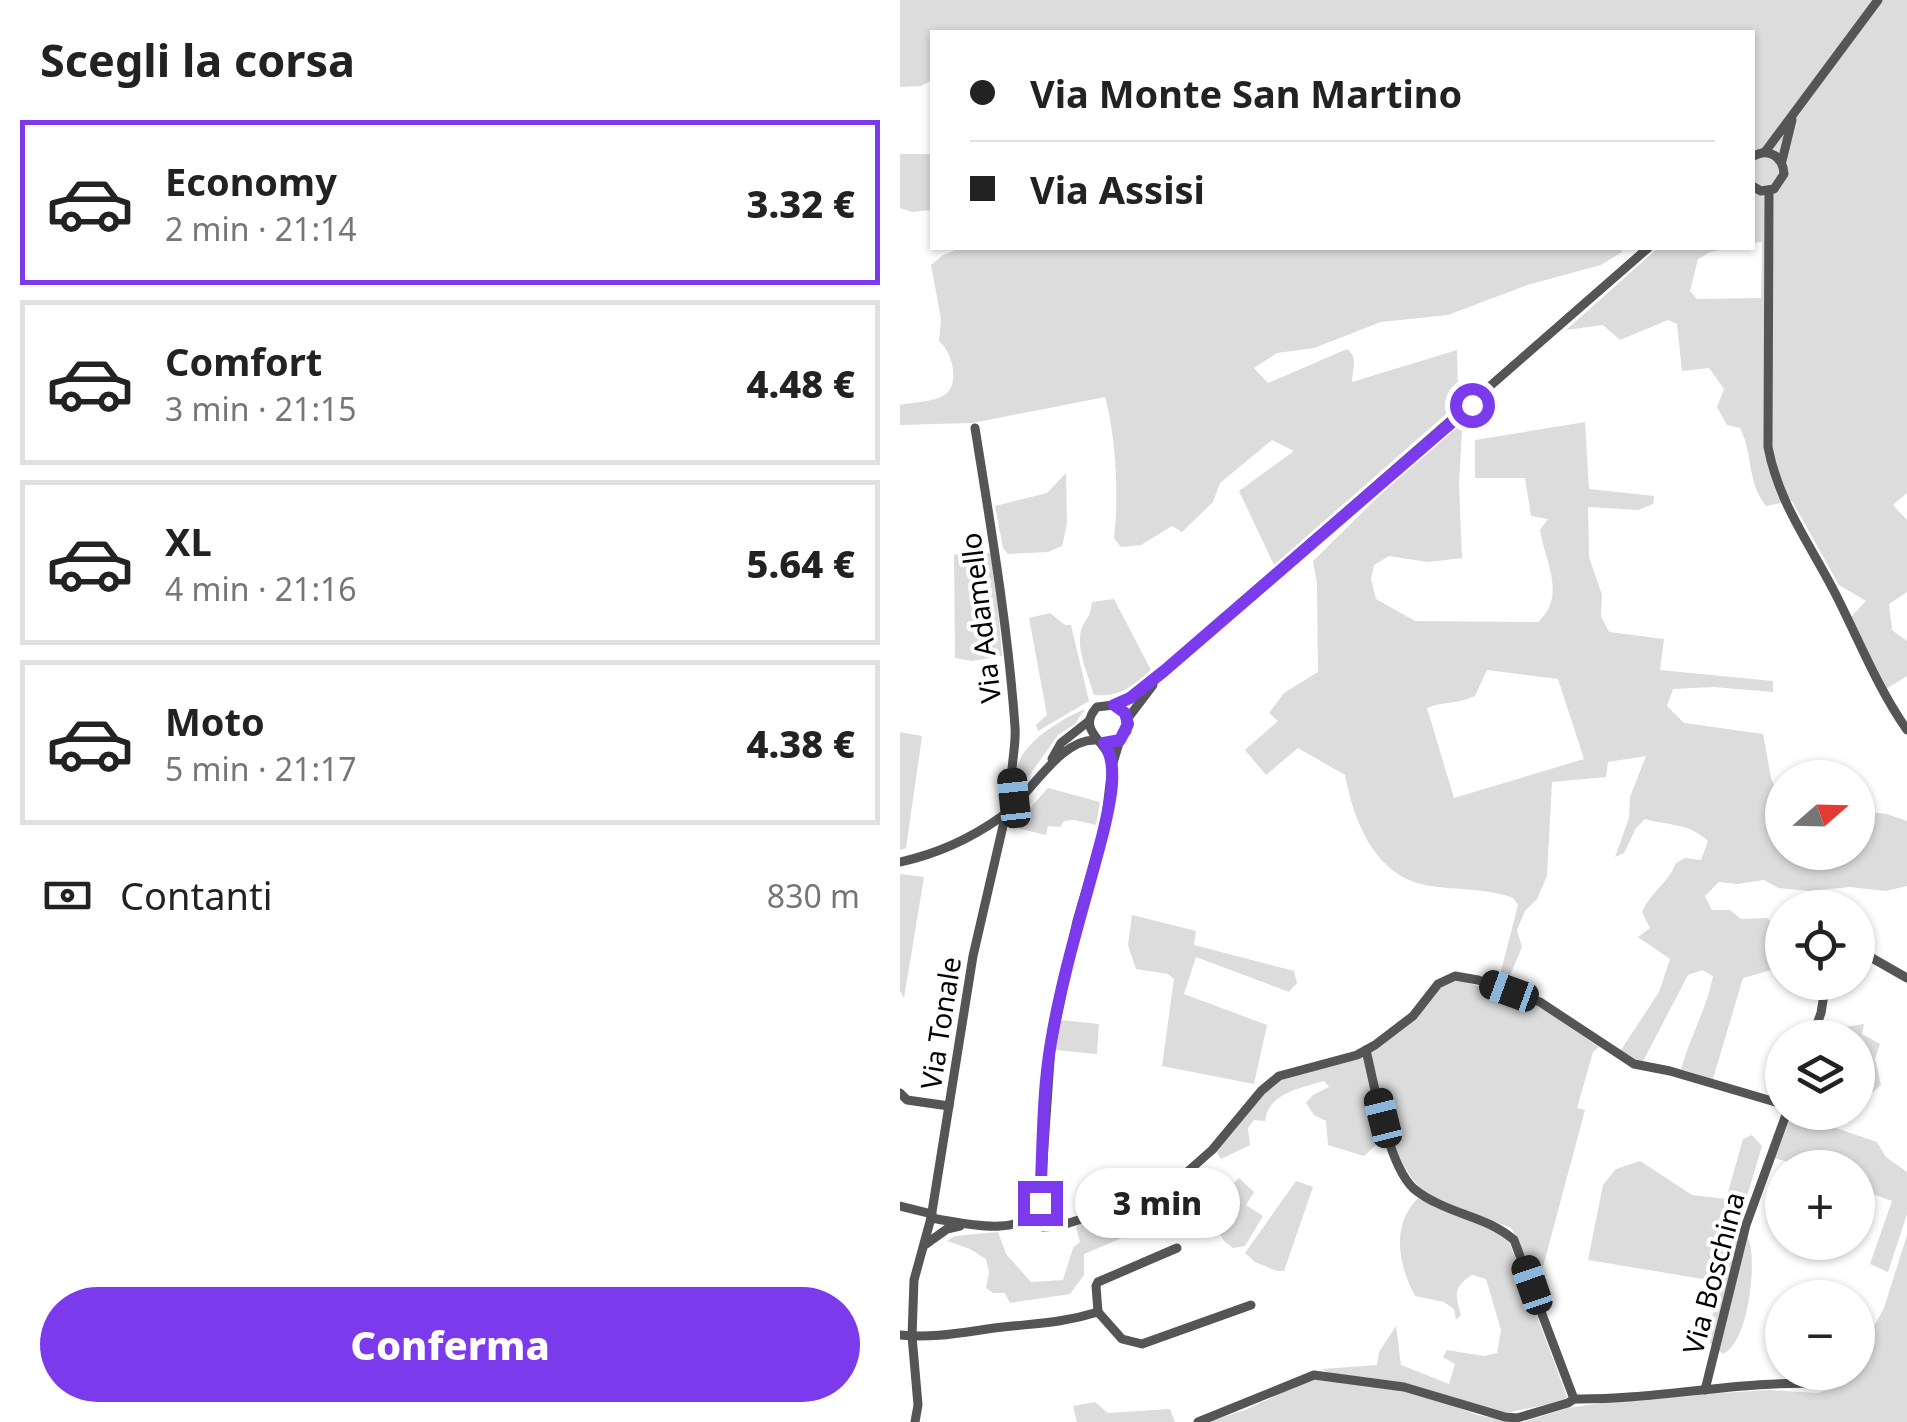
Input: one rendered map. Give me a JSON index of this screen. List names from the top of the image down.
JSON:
{
  "streets": {
    "street": ["Via Adamello", "Via Tonale", "Via Boschina"]
  },
  "north": "right",
  "page": {
    "heading": "Scegli la corsa",
    "banner": ["Via Monte San Martino", "Via Assisi"],
    "list": [
      {
        "name": "Economy",
        "note": "2 min · 21:14",
        "value": "3.32 €"
      },
      {
        "name": "Comfort",
        "note": "3 min · 21:15",
        "value": "4.48 €"
      },
      {
        "name": "XL",
        "note": "4 min · 21:16",
        "value": "5.64 €"
      },
      {
        "name": "Moto",
        "note": "5 min · 21:17",
        "value": "4.38 €"
      }
    ],
    "map_buttons": ["+", "−"],
    "pay": ["Contanti", "830 m"],
    "bubble": "3 min",
    "buttons": "Conferma"
  }
}
